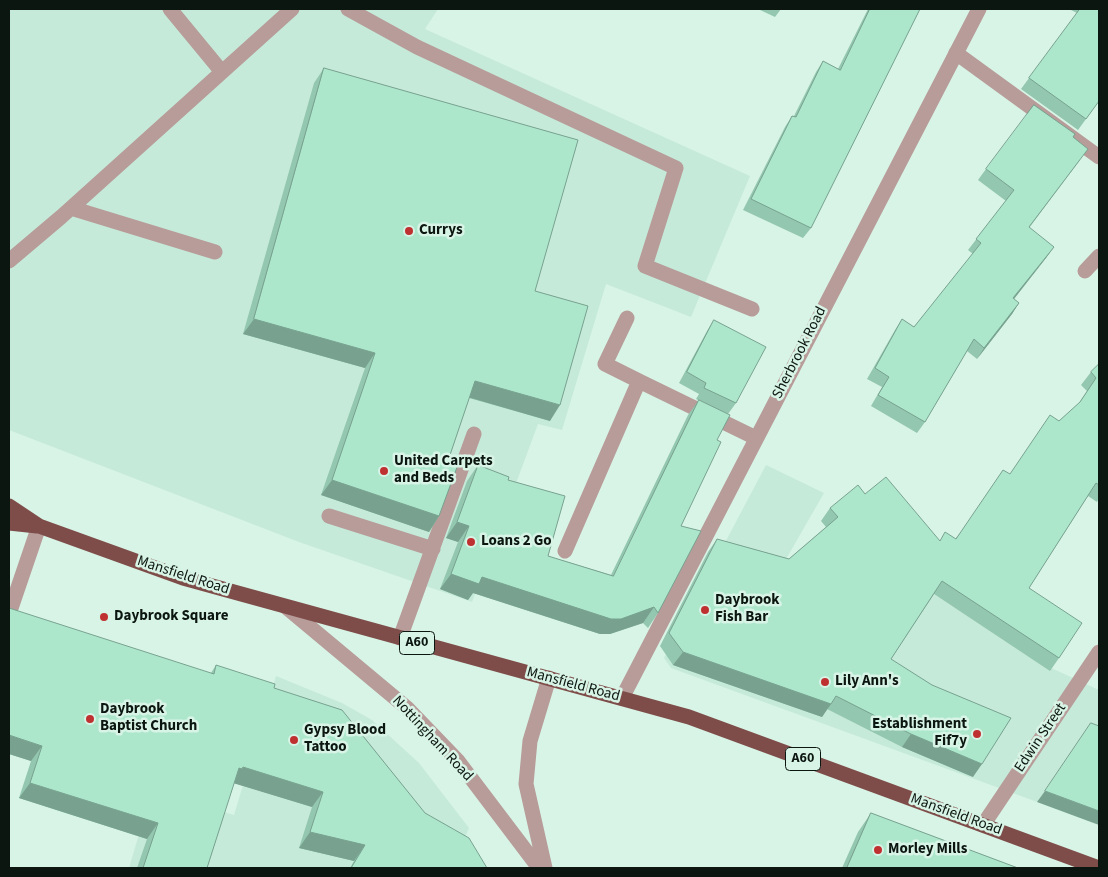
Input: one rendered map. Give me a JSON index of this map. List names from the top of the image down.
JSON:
{
  "streets": {
    "highway": ["Mansfield Road", "A60"],
    "street": ["Sherbrook Road", "Edwin Street", "Nottingham Road"]
  },
  "crossings": [
    ["Sherbrook Road", "Mansfield Road"],
    ["Mansfield Road", "Edwin Street"],
    ["Mansfield Road", "Nottingham Road"]
  ],
  "places": [
    "Currys",
    "United Carpets and Beds",
    "Loans 2 Go",
    "Daybrook Fish Bar",
    "Daybrook Square",
    "Lily Ann's",
    "Daybrook Baptist Church",
    "Establishment Fif7y",
    "Gypsy Blood Tattoo",
    "Morley Mills"
  ]
}
